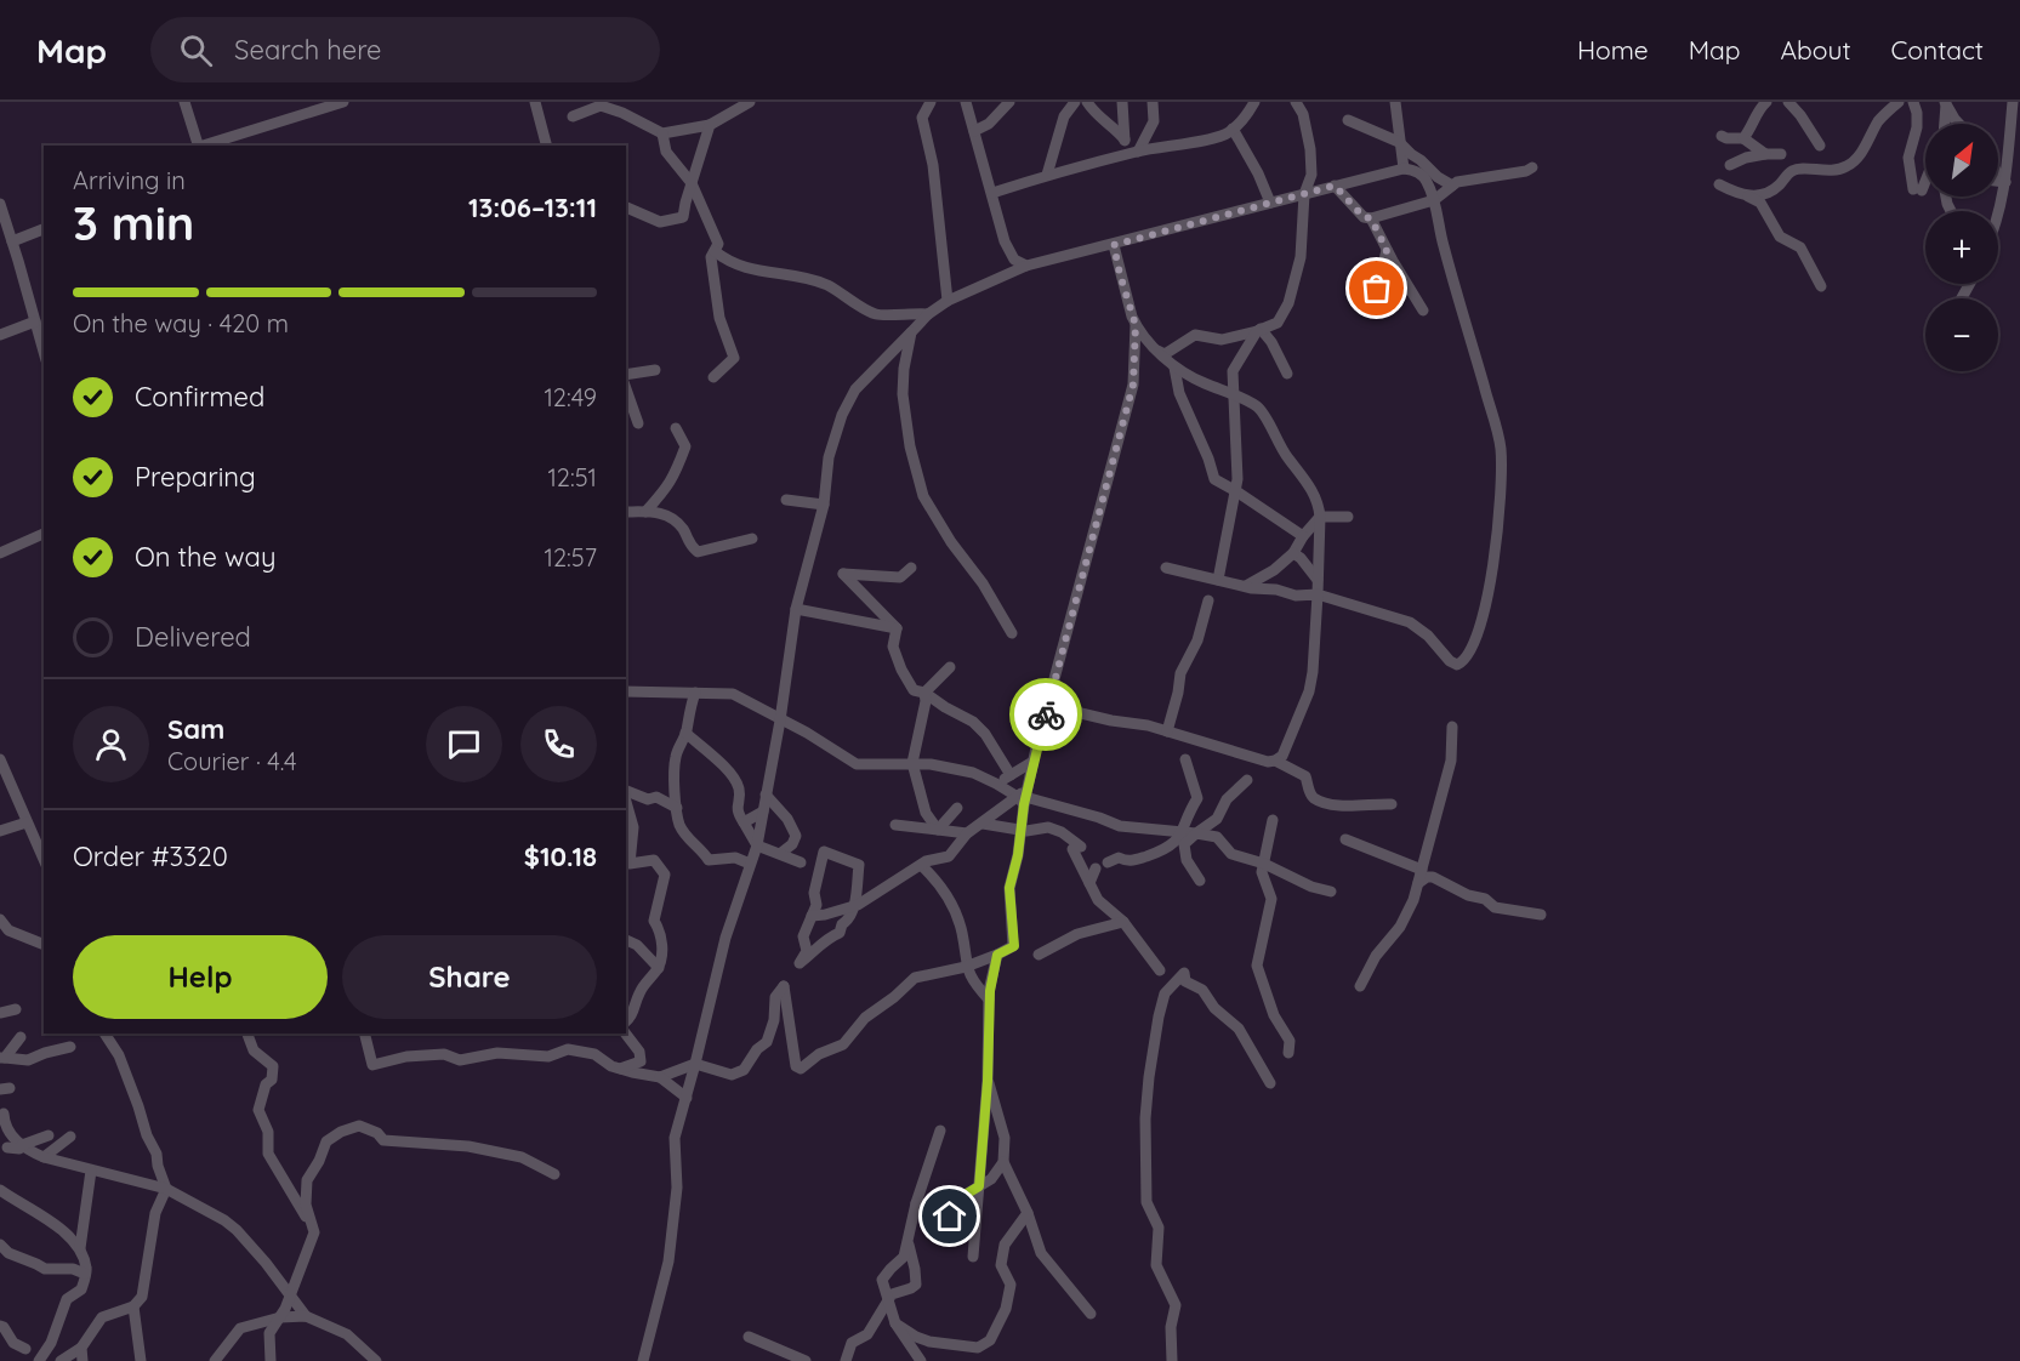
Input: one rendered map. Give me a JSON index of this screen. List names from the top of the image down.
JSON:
{
  "north": "top right",
  "page": {
    "header": "Map",
    "search": "Search here",
    "nav": [
      "Home",
      "Map",
      "About",
      "Contact"
    ],
    "map_buttons": ["+", "−"],
    "heading": ["3 min", "Arriving in", "13:06–13:11"],
    "panel": [
      "Sam",
      "Courier · 4.4",
      "Order #3320",
      "$10.18"
    ],
    "bar": "On the way · 420 m",
    "list": [
      ["Confirmed", "12:49"],
      ["Preparing", "12:51"],
      ["On the way", "12:57"],
      "Delivered"
    ],
    "buttons": ["Help", "Share"]
  }
}
